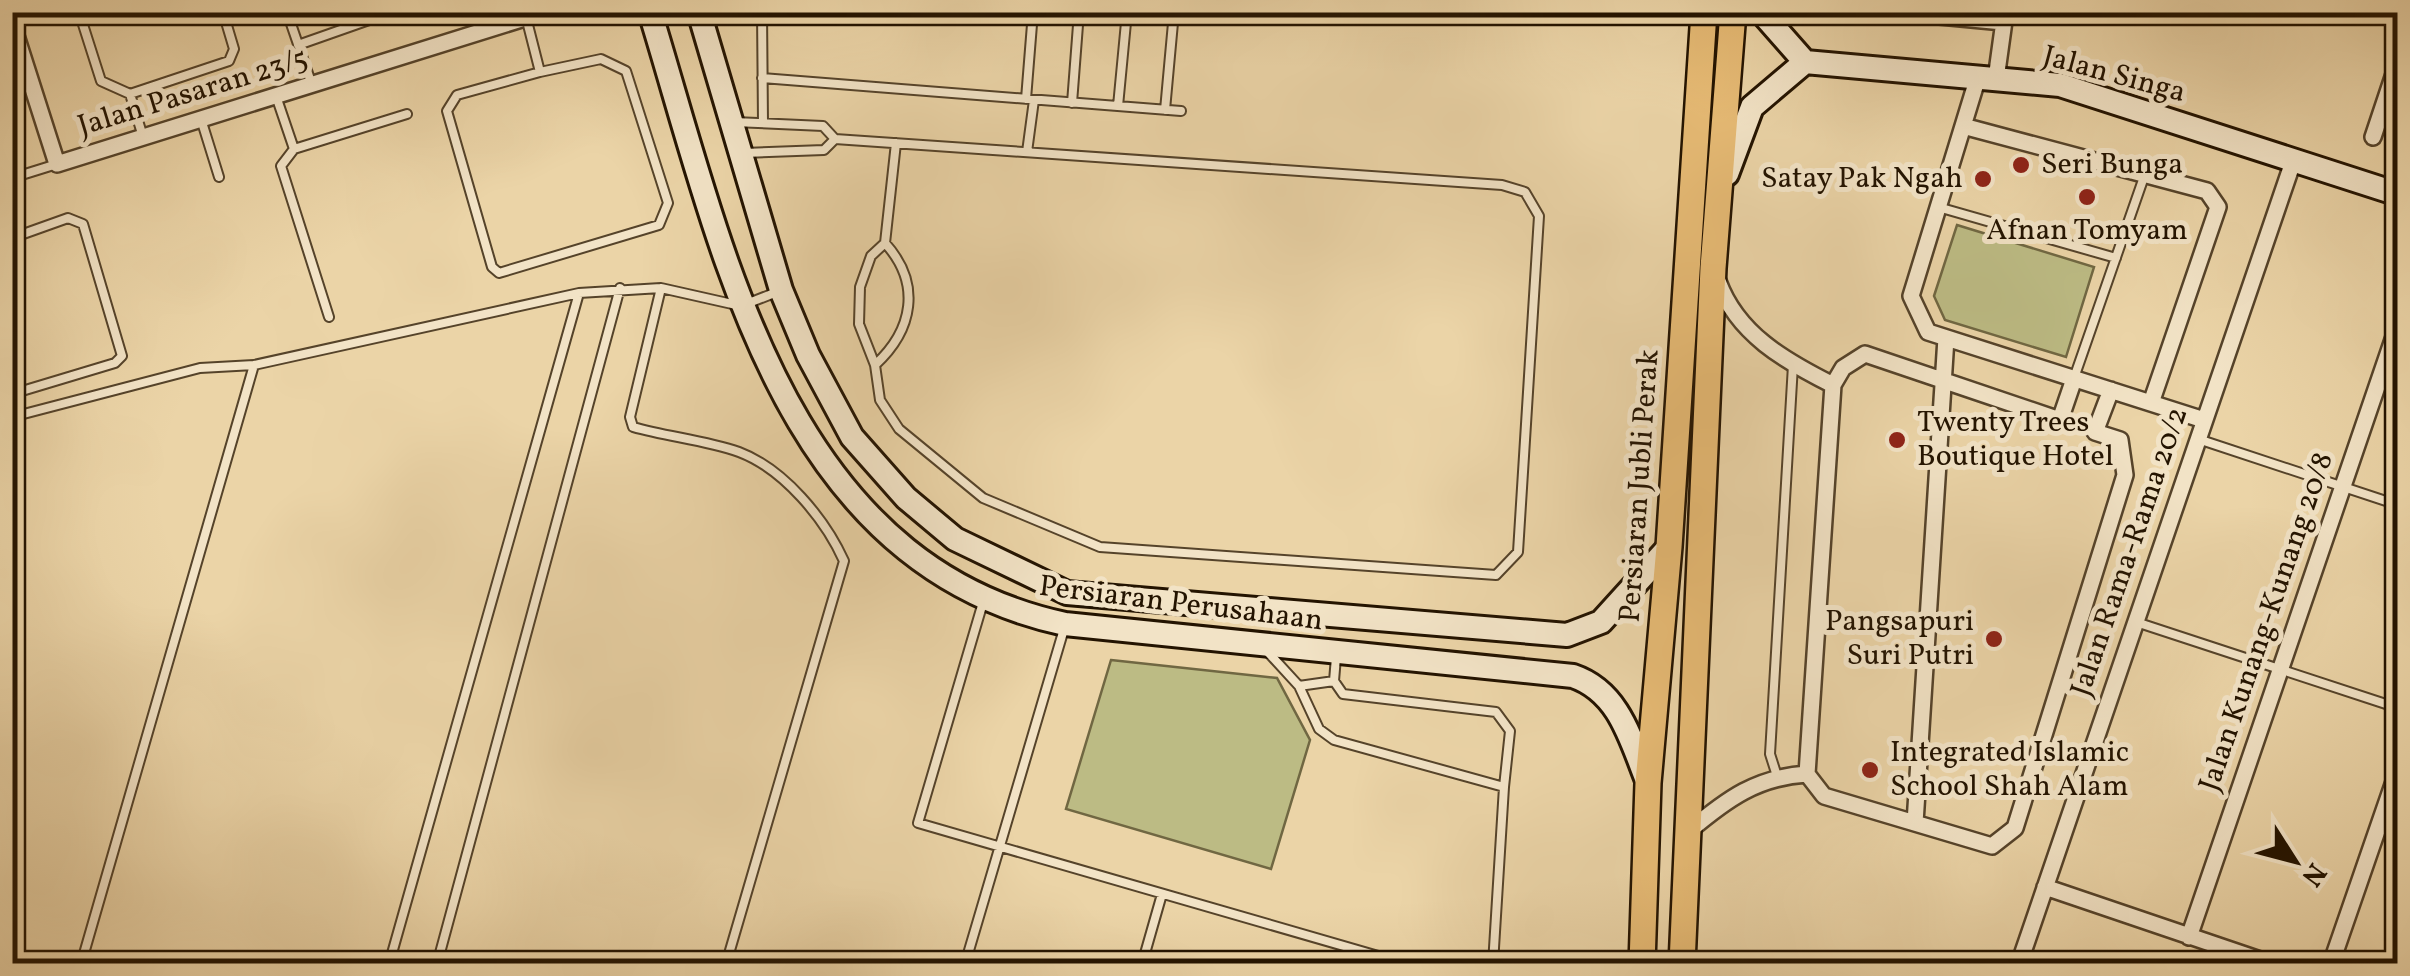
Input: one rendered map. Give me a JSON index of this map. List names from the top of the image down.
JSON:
{
  "streets": {
    "main road": ["Jalan Singa", "Persiaran Jubli Perak", "Persiaran Perusahaan"],
    "street": ["Jalan Pasaran 23/5", "Jalan Rama-Rama 20/2", "Jalan Kunang-Kunang 20/8"]
  },
  "crossings": [
    ["Jalan Singa", "Jalan Rama-Rama 20/2"],
    ["Persiaran Jubli Perak", "Persiaran Perusahaan"]
  ],
  "places": [
    "Seri Bunga",
    "Satay Pak Ngah",
    "Afnan Tomyam",
    "Twenty Trees Boutique Hotel",
    "Pangsapuri Suri Putri",
    "Integrated Islamic School Shah Alam"
  ],
  "north": "bottom right"
}
